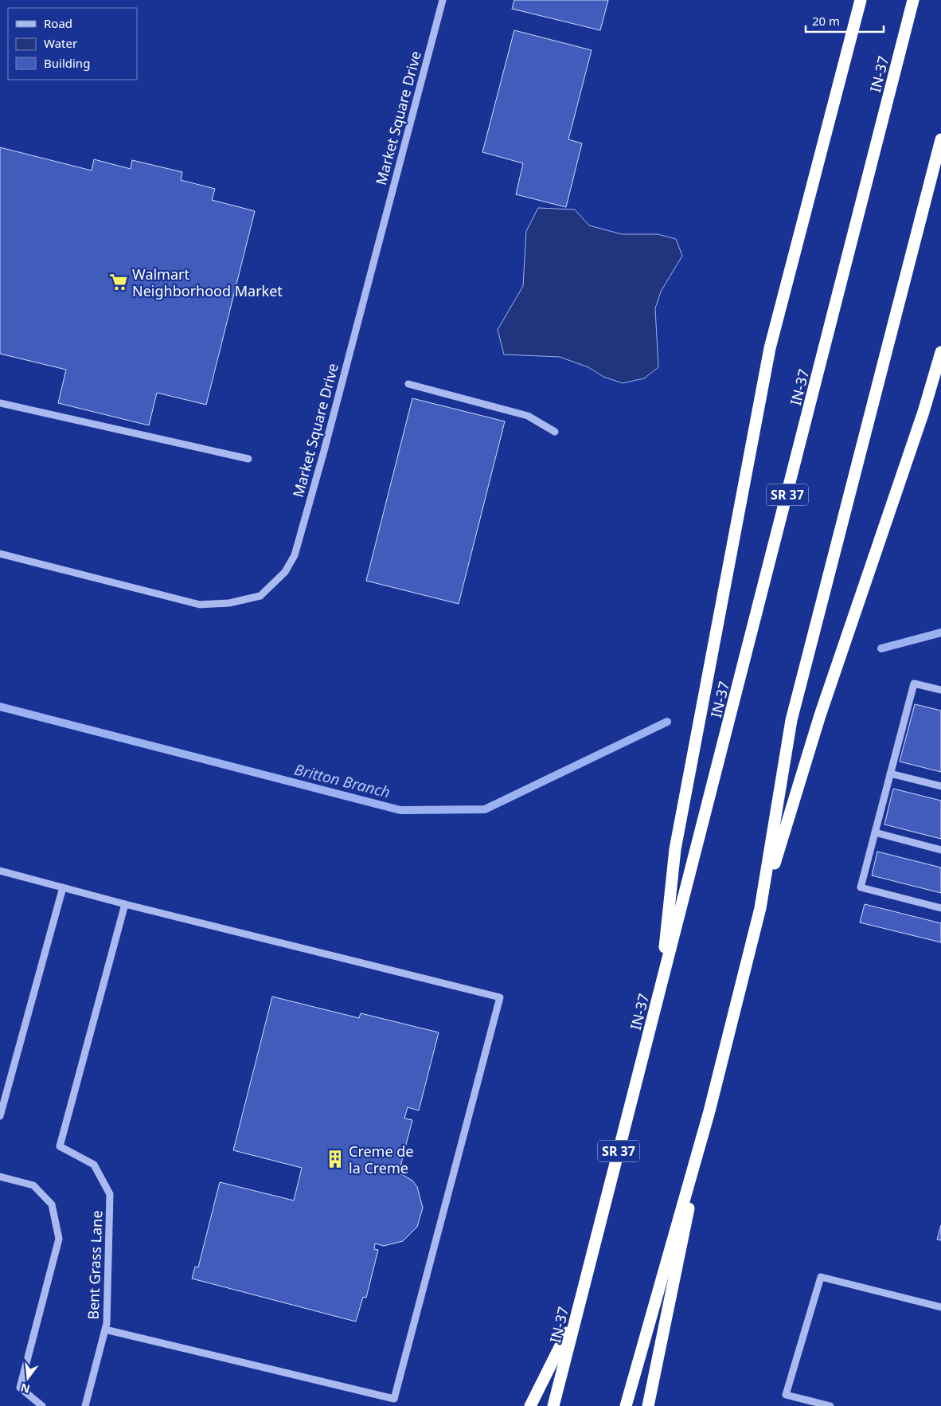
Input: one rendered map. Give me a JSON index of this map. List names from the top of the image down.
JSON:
{
  "streets": {
    "highway": ["IN-37", "SR 37"],
    "street": ["Market Square Drive", "Bent Grass Lane"]
  },
  "water": ["Britton Branch"],
  "places": {
    "supermarket": ["Walmart Neighborhood Market"],
    "building": ["Creme de la Creme"]
  },
  "legend": ["Road", "Water", "Building"],
  "scale_bar": "20 m",
  "north": "bottom"
}
